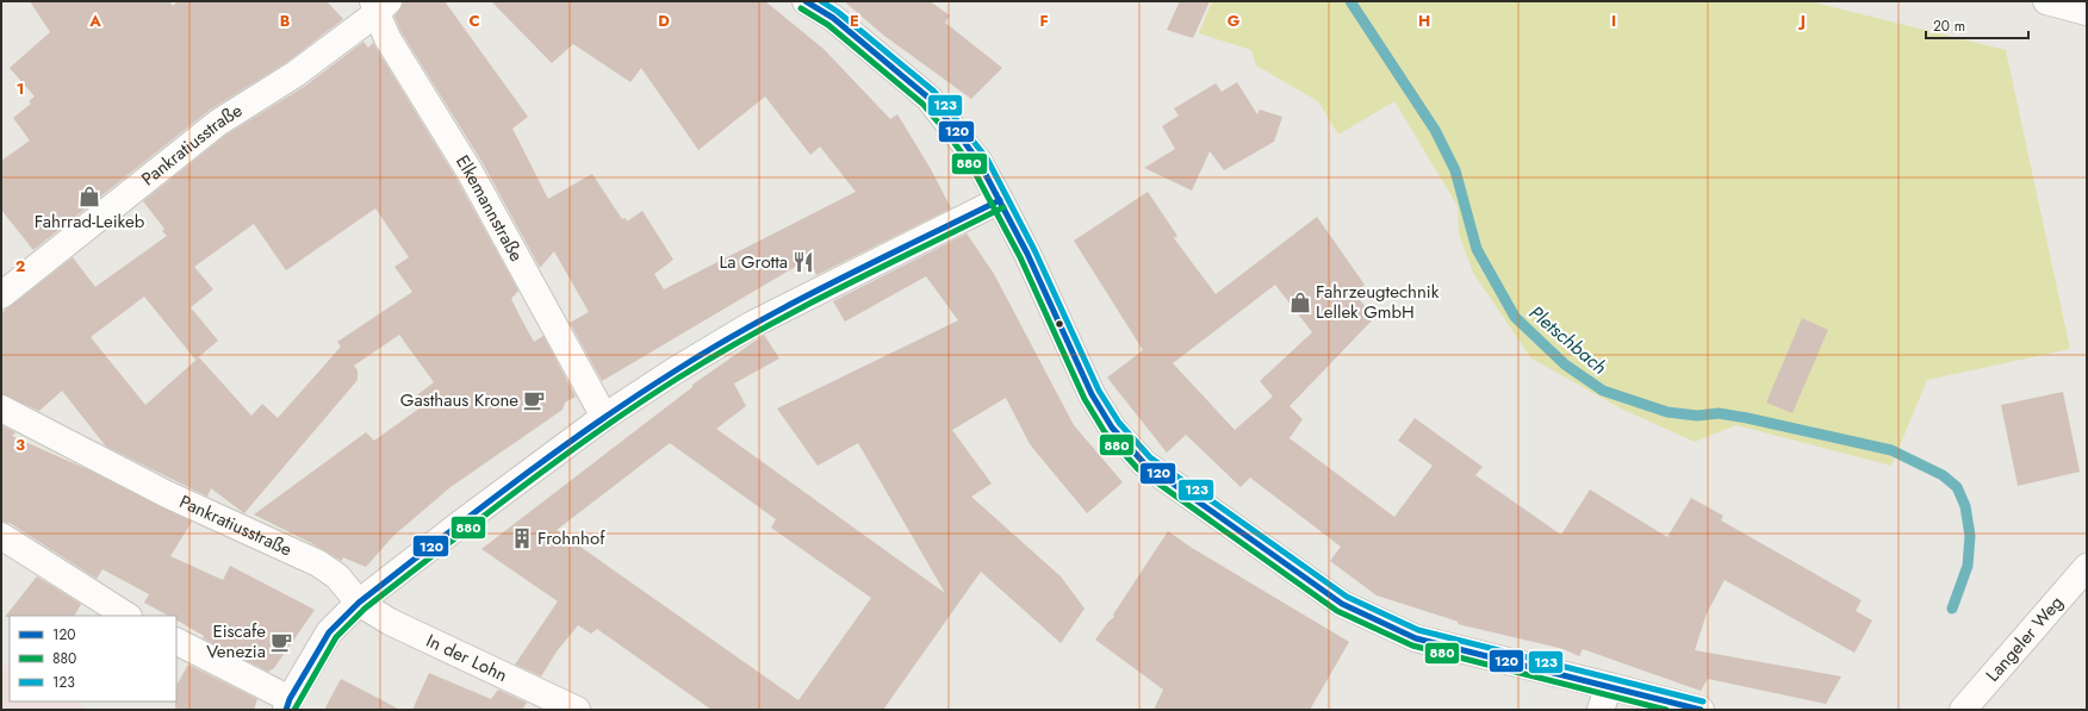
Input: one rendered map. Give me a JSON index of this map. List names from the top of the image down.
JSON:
{
  "streets": {
    "street": [
      "Pankratiusstraße",
      "Elkemannstraße",
      "Langeler Weg",
      "In der Lohn"
    ]
  },
  "crossings": [
    ["Pankratiusstraße", "Elkemannstraße"],
    ["Pankratiusstraße", "In der Lohn"]
  ],
  "water": ["Pletschbach"],
  "places": {
    "shop": ["Fahrrad-Leikeb", "Fahrzeugtechnik Lellek GmbH"],
    "restaurant": ["La Grotta"],
    "cafe": ["Gasthaus Krone", "Eiscafe Venezia"],
    "building": ["Frohnhof"]
  },
  "lines": ["transit line 120", "transit line 123", "transit line 880"],
  "legend": ["120", "880", "123"],
  "scale_bar": "20 m",
  "grid": {
    "columns": [
      "A",
      "B",
      "C",
      "D",
      "E",
      "F",
      "G",
      "H",
      "I",
      "J"
    ],
    "rows": ["1", "2", "3"]
  }
}
